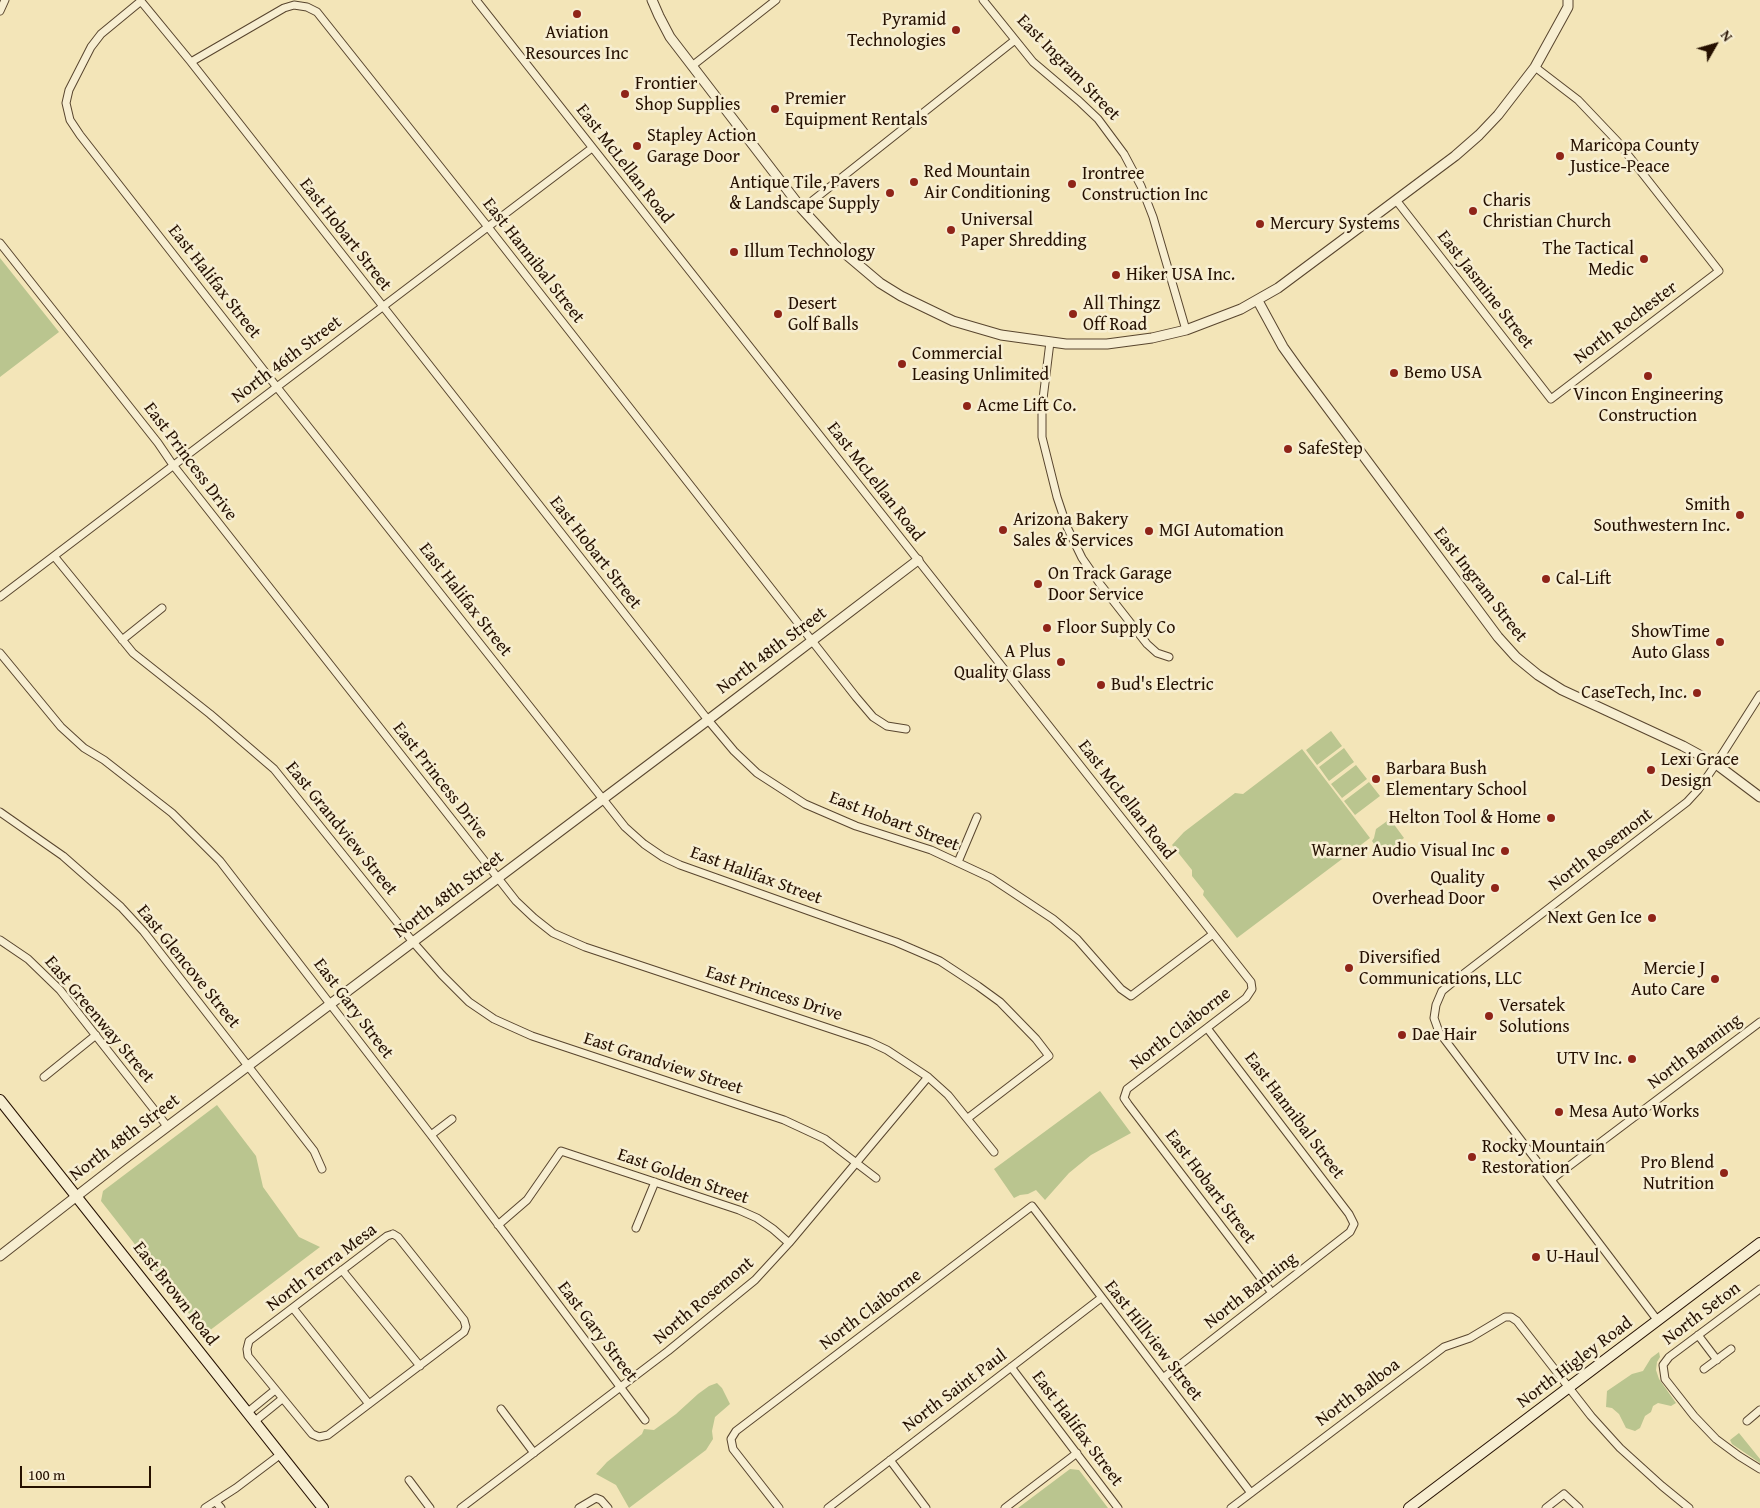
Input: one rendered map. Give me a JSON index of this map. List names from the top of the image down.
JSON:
{
  "streets": {
    "main road": ["East Brown Road", "North Higley Road"],
    "street": [
      "East Ingram Street",
      "East McLellan Road",
      "East Hobart Street",
      "East Hannibal Street",
      "East Halifax Street",
      "East Jasmine Street",
      "North Rochester",
      "North 46th Street",
      "East Princess Drive",
      "North 48th Street",
      "East Grandview Street",
      "North Rosemont",
      "East Glencove Street",
      "East Gary Street",
      "East Greenway Street",
      "North Claiborne",
      "North Banning",
      "East Golden Street",
      "North Terra Mesa",
      "North Seton",
      "East Hillview Street",
      "North Saint Paul",
      "North Balboa"
    ]
  },
  "crossings": [
    ["East Ingram Street", "North Rosemont"],
    ["East McLellan Road", "East Hobart Street"],
    ["East McLellan Road", "North 46th Street"],
    ["East McLellan Road", "North 48th Street"],
    ["East McLellan Road", "North Claiborne"],
    ["East Hobart Street", "East Hannibal Street"],
    ["East Hobart Street", "East Halifax Street"],
    ["East Hobart Street", "North 46th Street"],
    ["East Hobart Street", "North 48th Street"],
    ["East Hobart Street", "North Claiborne"],
    ["East Hobart Street", "North Banning"],
    ["East Hannibal Street", "North 46th Street"],
    ["East Hannibal Street", "North 48th Street"],
    ["East Hannibal Street", "North Claiborne"],
    ["East Hannibal Street", "North Banning"],
    ["East Halifax Street", "North 46th Street"],
    ["East Halifax Street", "East Princess Drive"],
    ["East Halifax Street", "North 48th Street"],
    ["East Halifax Street", "North Saint Paul"],
    ["East Jasmine Street", "North Rochester"],
    ["North 46th Street", "East Princess Drive"],
    ["North 46th Street", "East Grandview Street"],
    ["East Princess Drive", "North 48th Street"],
    ["East Princess Drive", "North Rosemont"],
    ["North 48th Street", "East Grandview Street"],
    ["North 48th Street", "East Glencove Street"],
    ["North 48th Street", "East Gary Street"],
    ["North 48th Street", "East Greenway Street"],
    ["North 48th Street", "East Brown Road"],
    ["East Grandview Street", "North Rosemont"],
    ["North Rosemont", "East Gary Street"],
    ["North Rosemont", "North Banning"],
    ["North Rosemont", "East Golden Street"],
    ["East Gary Street", "East Golden Street"],
    ["North Claiborne", "East Hillview Street"],
    ["North Banning", "East Hillview Street"],
    ["East Hillview Street", "North Saint Paul"],
    ["East Hillview Street", "North Balboa"],
    ["North Higley Road", "North Balboa"]
  ],
  "places": [
    "Aviation Resources Inc",
    "Pyramid Technologies",
    "Frontier Shop Supplies",
    "Premier Equipment Rentals",
    "Stapley Action Garage Door",
    "Maricopa County Justice-Peace",
    "Red Mountain Air Conditioning",
    "Irontree Construction Inc",
    "Antique Tile, Pavers & Landscape Supply",
    "Charis Christian Church",
    "Mercury Systems",
    "Universal Paper Shredding",
    "Illum Technology",
    "The Tactical Medic",
    "Hiker USA Inc.",
    "Desert Golf Balls",
    "All Thingz Off Road",
    "Commercial Leasing Unlimited",
    "Bemo USA",
    "Vincon Engineering Construction",
    "Acme Lift Co.",
    "SafeStep",
    "Smith Southwestern Inc.",
    "Arizona Bakery Sales & Services",
    "MGI Automation",
    "Cal-Lift",
    "On Track Garage Door Service",
    "Floor Supply Co",
    "ShowTime Auto Glass",
    "A Plus Quality Glass",
    "Bud's Electric",
    "CaseTech, Inc.",
    "Lexi Grace Design",
    "Barbara Bush Elementary School",
    "Helton Tool & Home",
    "Warner Audio Visual Inc",
    "Quality Overhead Door",
    "Next Gen Ice",
    "Diversified Communications, LLC",
    "Mercie J Auto Care",
    "Versatek Solutions",
    "Dae Hair",
    "UTV Inc.",
    "Mesa Auto Works",
    "Rocky Mountain Restoration",
    "Pro Blend Nutrition",
    "U-Haul"
  ],
  "scale_bar": "100 m",
  "north": "top right"
}
